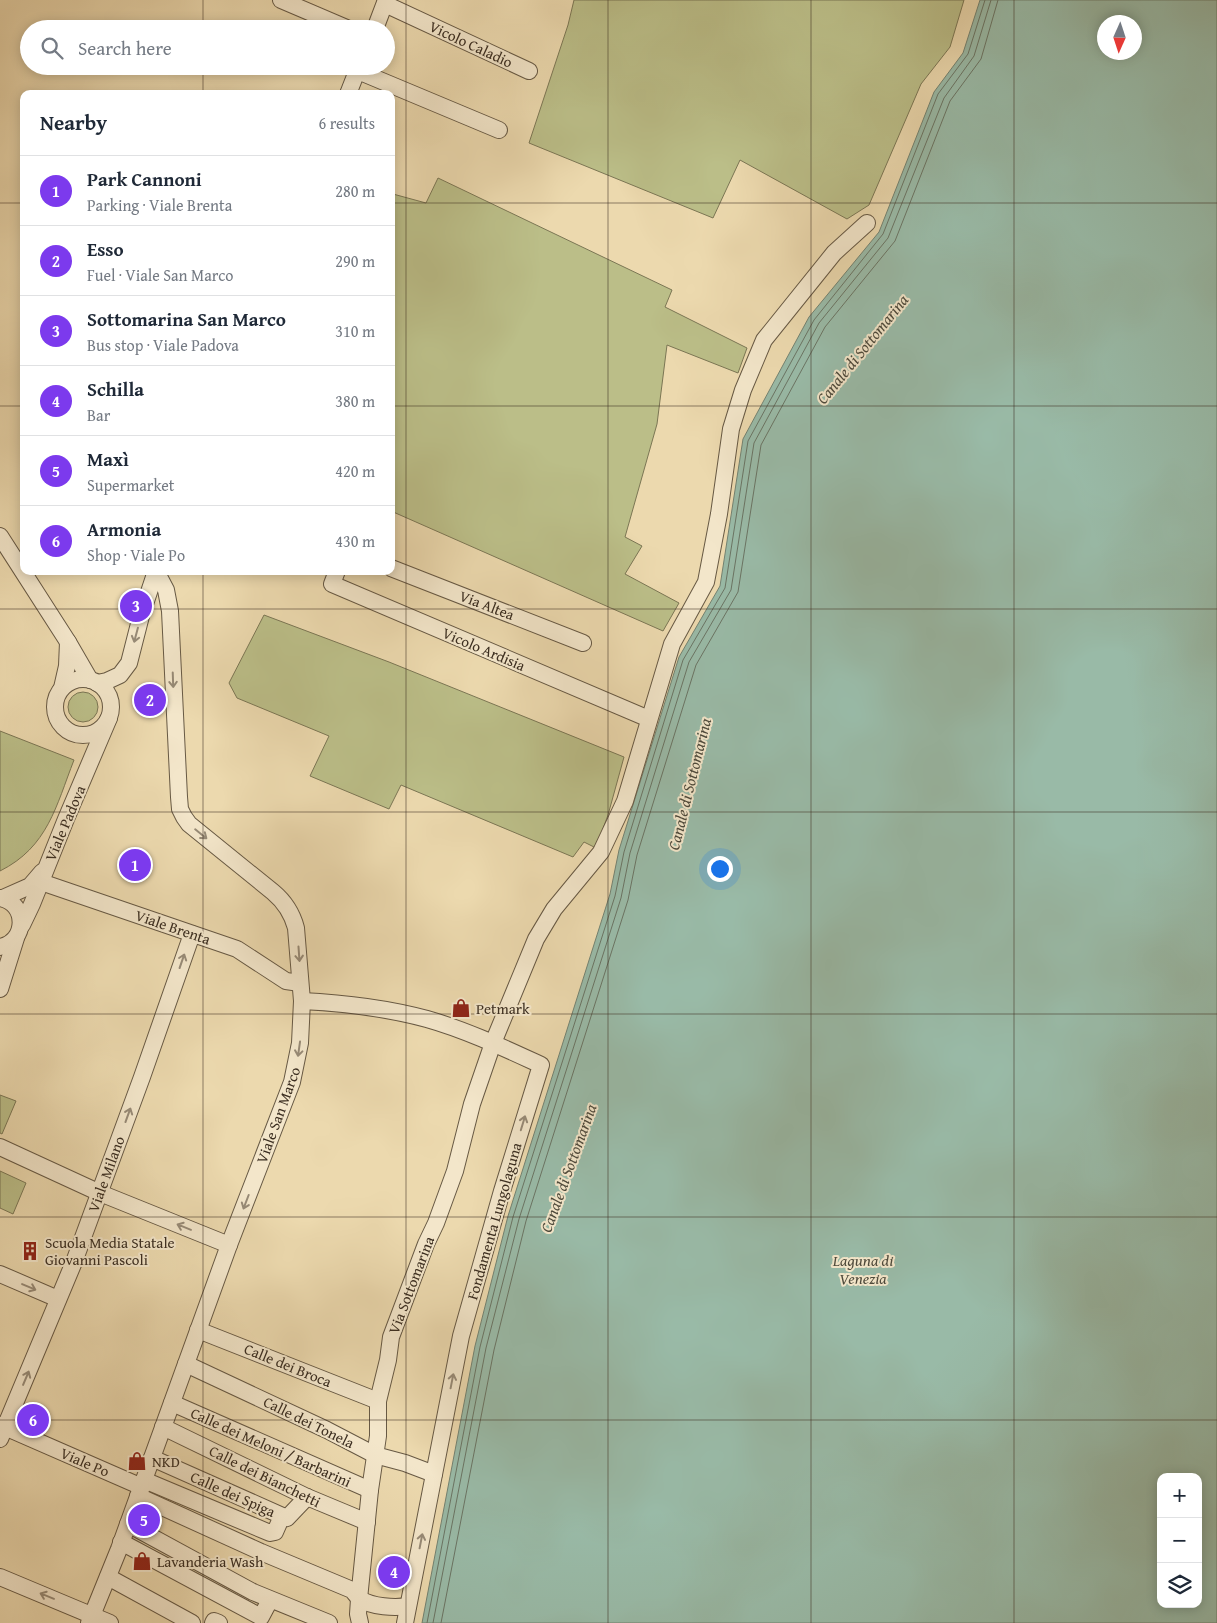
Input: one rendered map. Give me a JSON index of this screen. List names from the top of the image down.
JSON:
{
  "streets": {
    "street": [
      "Vicolo Caladio",
      "Via Altea",
      "Vicolo Ardisia",
      "Viale Padova",
      "Viale Brenta",
      "Viale San Marco",
      "Viale Milano",
      "Fondamenta Lungolaguna",
      "Via Sottomarina",
      "Calle dei Broca",
      "Calle dei Tonela",
      "Calle dei Meloni / Barbarini",
      "Viale Po",
      "Calle dei Bianchetti",
      "Calle dei Spiga"
    ]
  },
  "crossings": [
    ["Vicolo Ardisia", "Via Sottomarina"],
    ["Viale Padova", "Viale Brenta"],
    ["Viale Brenta", "Viale San Marco"],
    ["Viale Brenta", "Viale Milano"],
    ["Viale San Marco", "Fondamenta Lungolaguna"],
    ["Viale San Marco", "Calle dei Broca"],
    ["Viale San Marco", "Calle dei Tonela"],
    ["Viale San Marco", "Calle dei Meloni / Barbarini"],
    ["Viale San Marco", "Viale Po"],
    ["Viale San Marco", "Calle dei Bianchetti"],
    ["Viale San Marco", "Calle dei Spiga"],
    ["Viale Milano", "Viale Po"],
    ["Fondamenta Lungolaguna", "Via Sottomarina"],
    ["Fondamenta Lungolaguna", "Calle dei Tonela"],
    ["Via Sottomarina", "Calle dei Broca"],
    ["Via Sottomarina", "Calle dei Tonela"],
    ["Via Sottomarina", "Calle dei Meloni / Barbarini"],
    ["Via Sottomarina", "Calle dei Bianchetti"],
    ["Calle dei Bianchetti", "Calle dei Spiga"]
  ],
  "one_way": ["Viale San Marco", "Viale Milano", "Fondamenta Lungolaguna"],
  "water": ["Canale di Sottomarina", "Laguna di Venezia"],
  "places": {
    "shop": ["Petmark", "NKD", "Lavanderia Wash"],
    "building": ["Scuola Media Statale Giovanni Pascoli"]
  },
  "north": "bottom",
  "page": {
    "search": "Search here",
    "heading": ["Nearby", "6 results"],
    "list": [
      {
        "mark": "1",
        "name": "Park Cannoni",
        "note": "Parking · Viale Brenta",
        "value": "280 m"
      },
      {
        "mark": "2",
        "name": "Esso",
        "note": "Fuel · Viale San Marco",
        "value": "290 m"
      },
      {
        "mark": "3",
        "name": "Sottomarina San Marco",
        "note": "Bus stop · Viale Padova",
        "value": "310 m"
      },
      {
        "mark": "4",
        "name": "Schilla",
        "note": "Bar",
        "value": "380 m"
      },
      {
        "mark": "5",
        "name": "Maxì",
        "note": "Supermarket",
        "value": "420 m"
      },
      {
        "mark": "6",
        "name": "Armonia",
        "note": "Shop · Viale Po",
        "value": "430 m"
      }
    ],
    "pins": [
      "3",
      "2",
      "1",
      "6",
      "5",
      "4"
    ],
    "map_buttons": ["+", "−"]
  }
}
